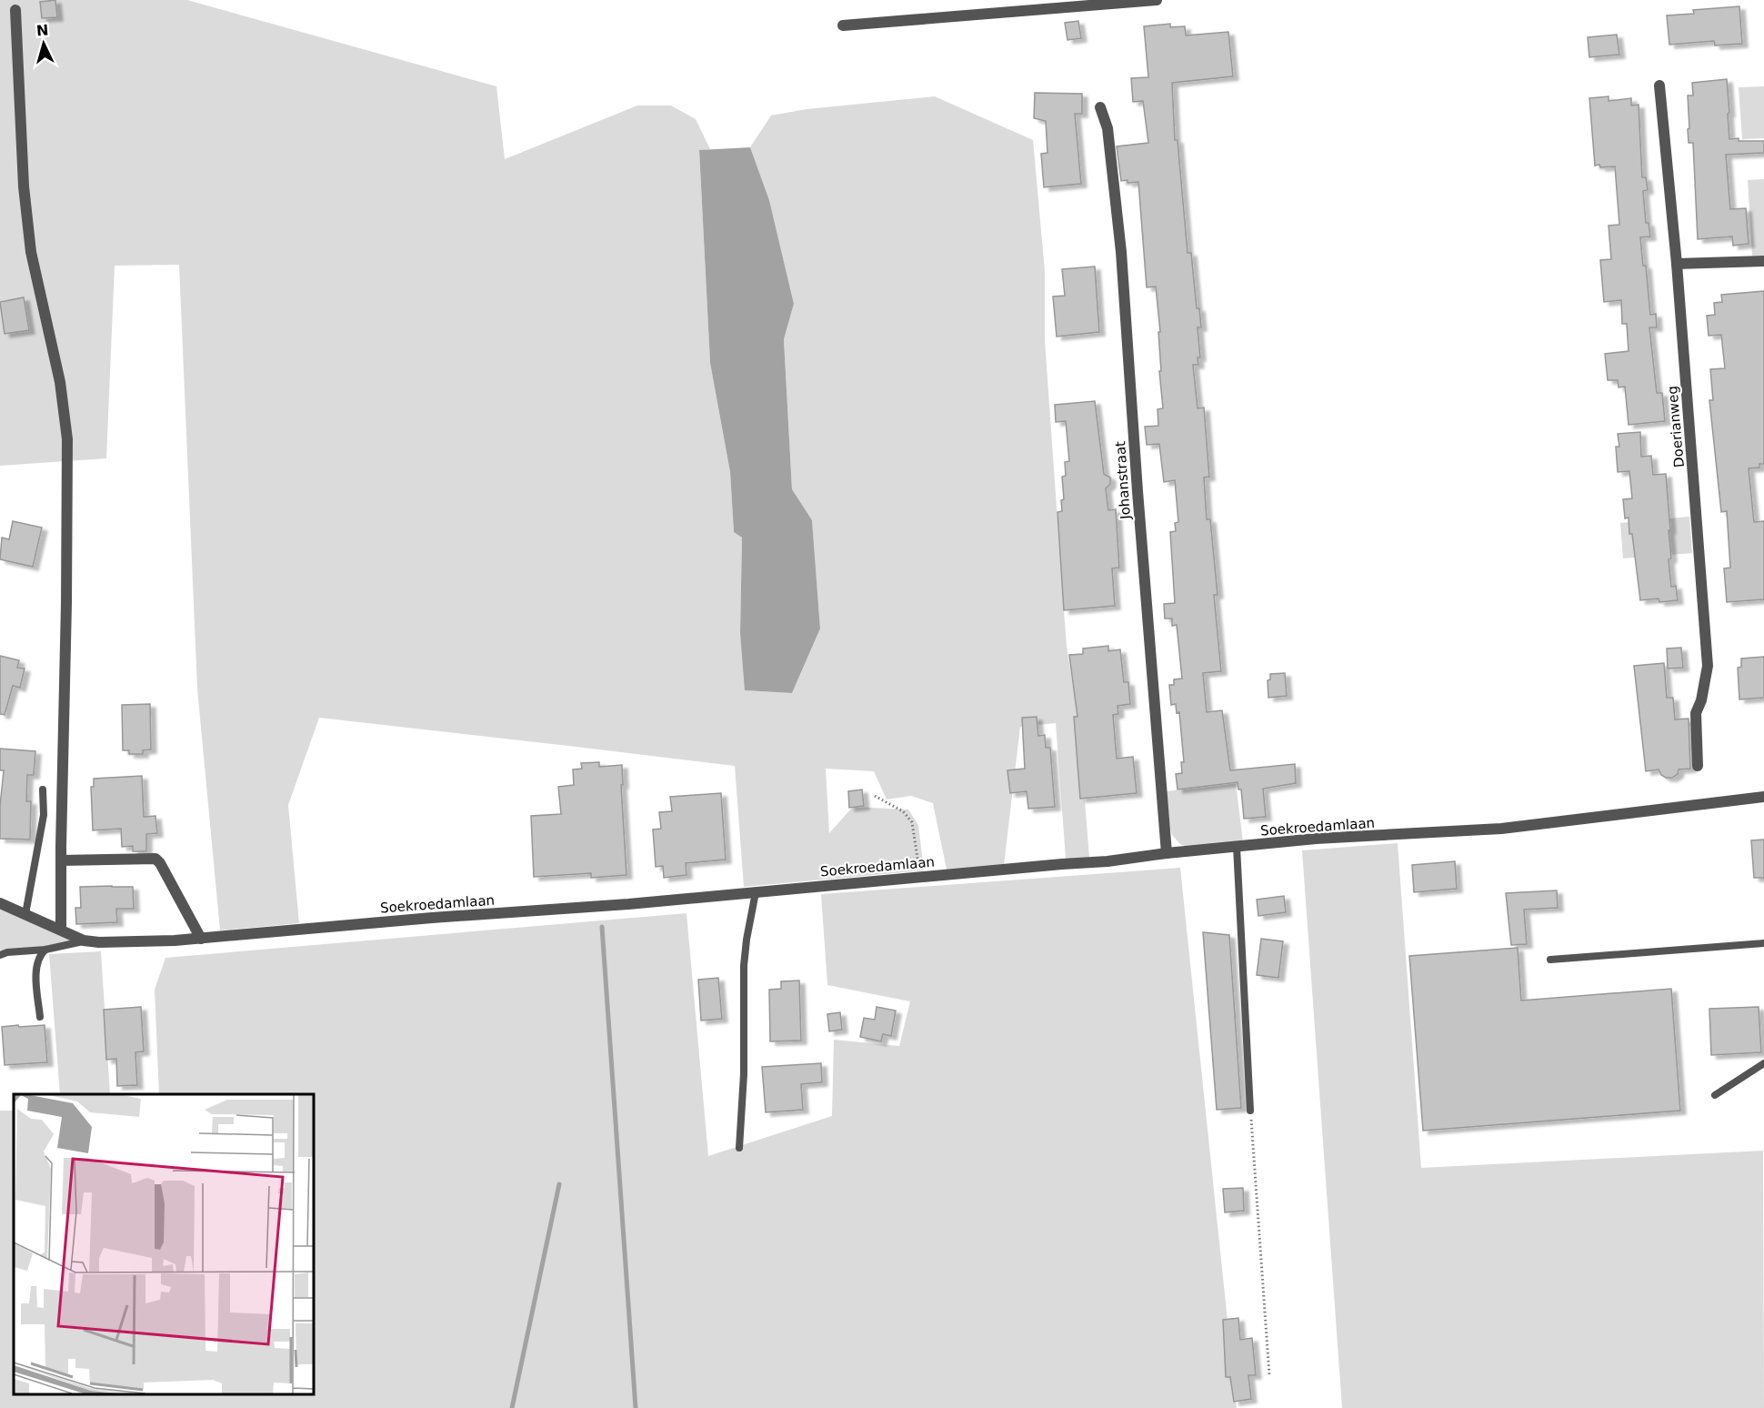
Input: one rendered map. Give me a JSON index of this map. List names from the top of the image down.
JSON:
{
  "streets": {
    "street": ["Doerianweg", "Johanstraat", "Soekroedamlaan"]
  },
  "crossings": [
    ["Johanstraat", "Soekroedamlaan"]
  ],
  "north": "top"
}
